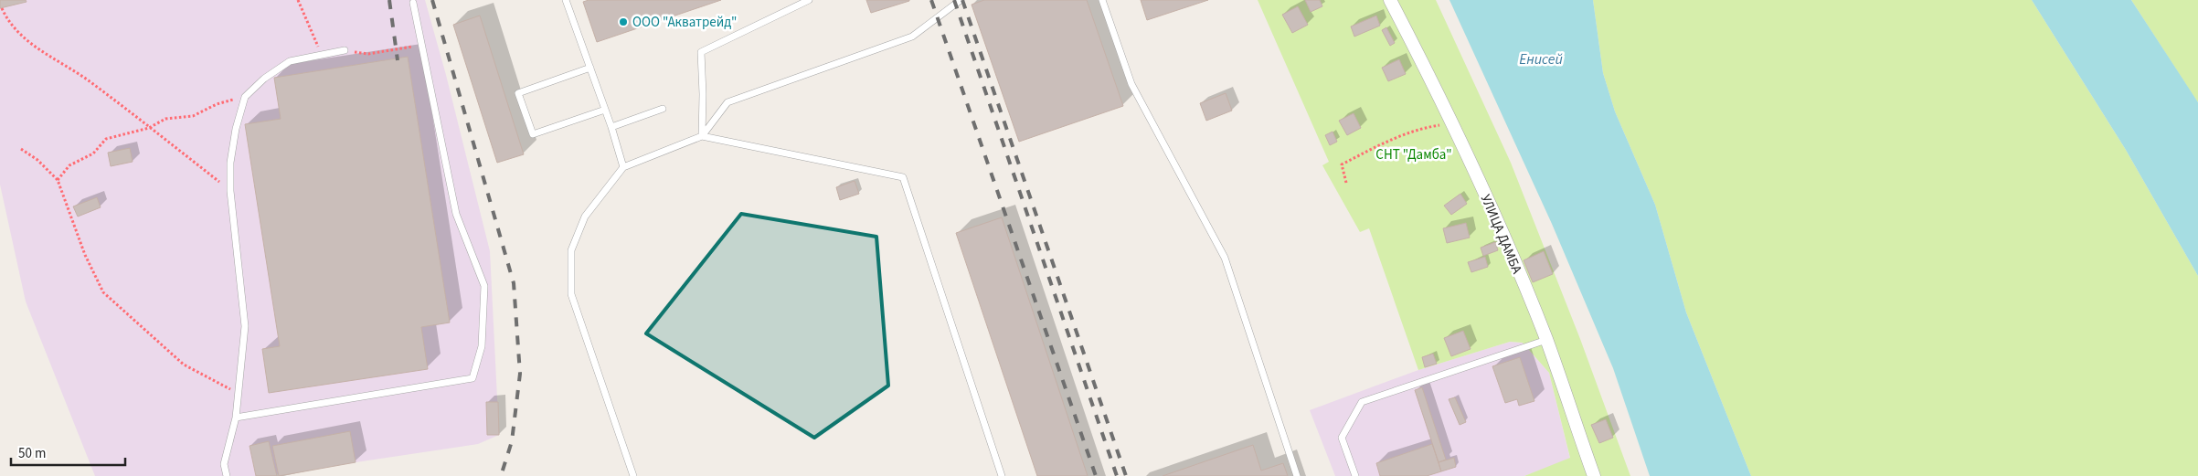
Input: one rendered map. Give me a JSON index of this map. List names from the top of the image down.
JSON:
{
  "streets": {
    "street": ["УЛИЦА ДАМБА"]
  },
  "water": ["Енисей"],
  "parks": ["СНТ \"Дамба\""],
  "places": ["ООО \"Акватрейд\""],
  "scale_bar": "50 m"
}
